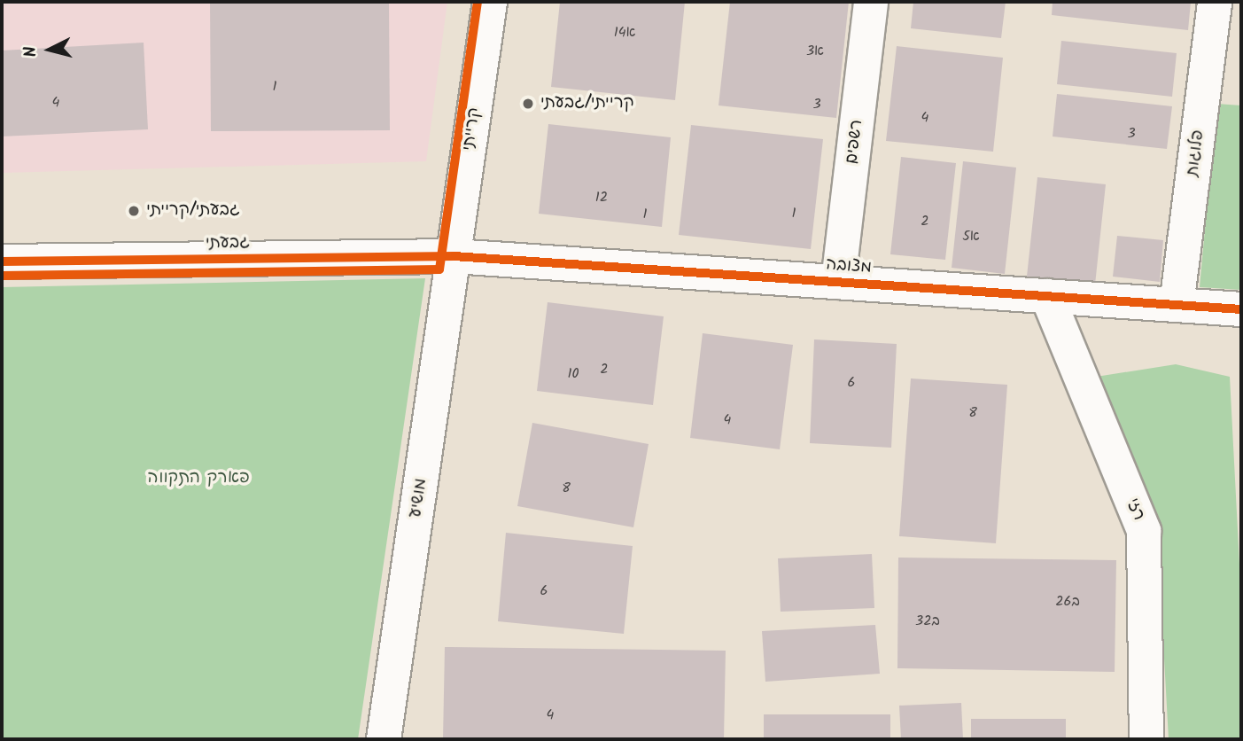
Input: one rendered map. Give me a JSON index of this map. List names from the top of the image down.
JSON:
{
  "streets": {
    "street": [
      "קרייתי",
      "רשפים",
      "פלוגות",
      "גבעתי",
      "מצובה",
      "מושיע",
      "רזי"
    ]
  },
  "crossings": [
    ["קרייתי", "גבעתי"],
    ["קרייתי", "מצובה"],
    ["קרייתי", "מושיע"],
    ["רשפים", "מצובה"],
    ["פלוגות", "מצובה"],
    ["גבעתי", "מצובה"],
    ["גבעתי", "מושיע"],
    ["מצובה", "מושיע"],
    ["מצובה", "רזי"]
  ],
  "parks": ["פארק התקווה"],
  "places": ["קרייתי/גבעתי", "גבעתי/קרייתי"],
  "house_numbers": [
    "14א",
    "3א",
    "1",
    "4",
    "3",
    "4",
    "3",
    "12",
    "1",
    "1",
    "2",
    "5א",
    "2",
    "10",
    "6",
    "8",
    "4",
    "8",
    "6",
    "26ב",
    "32ב",
    "4"
  ],
  "north": "left"
}
